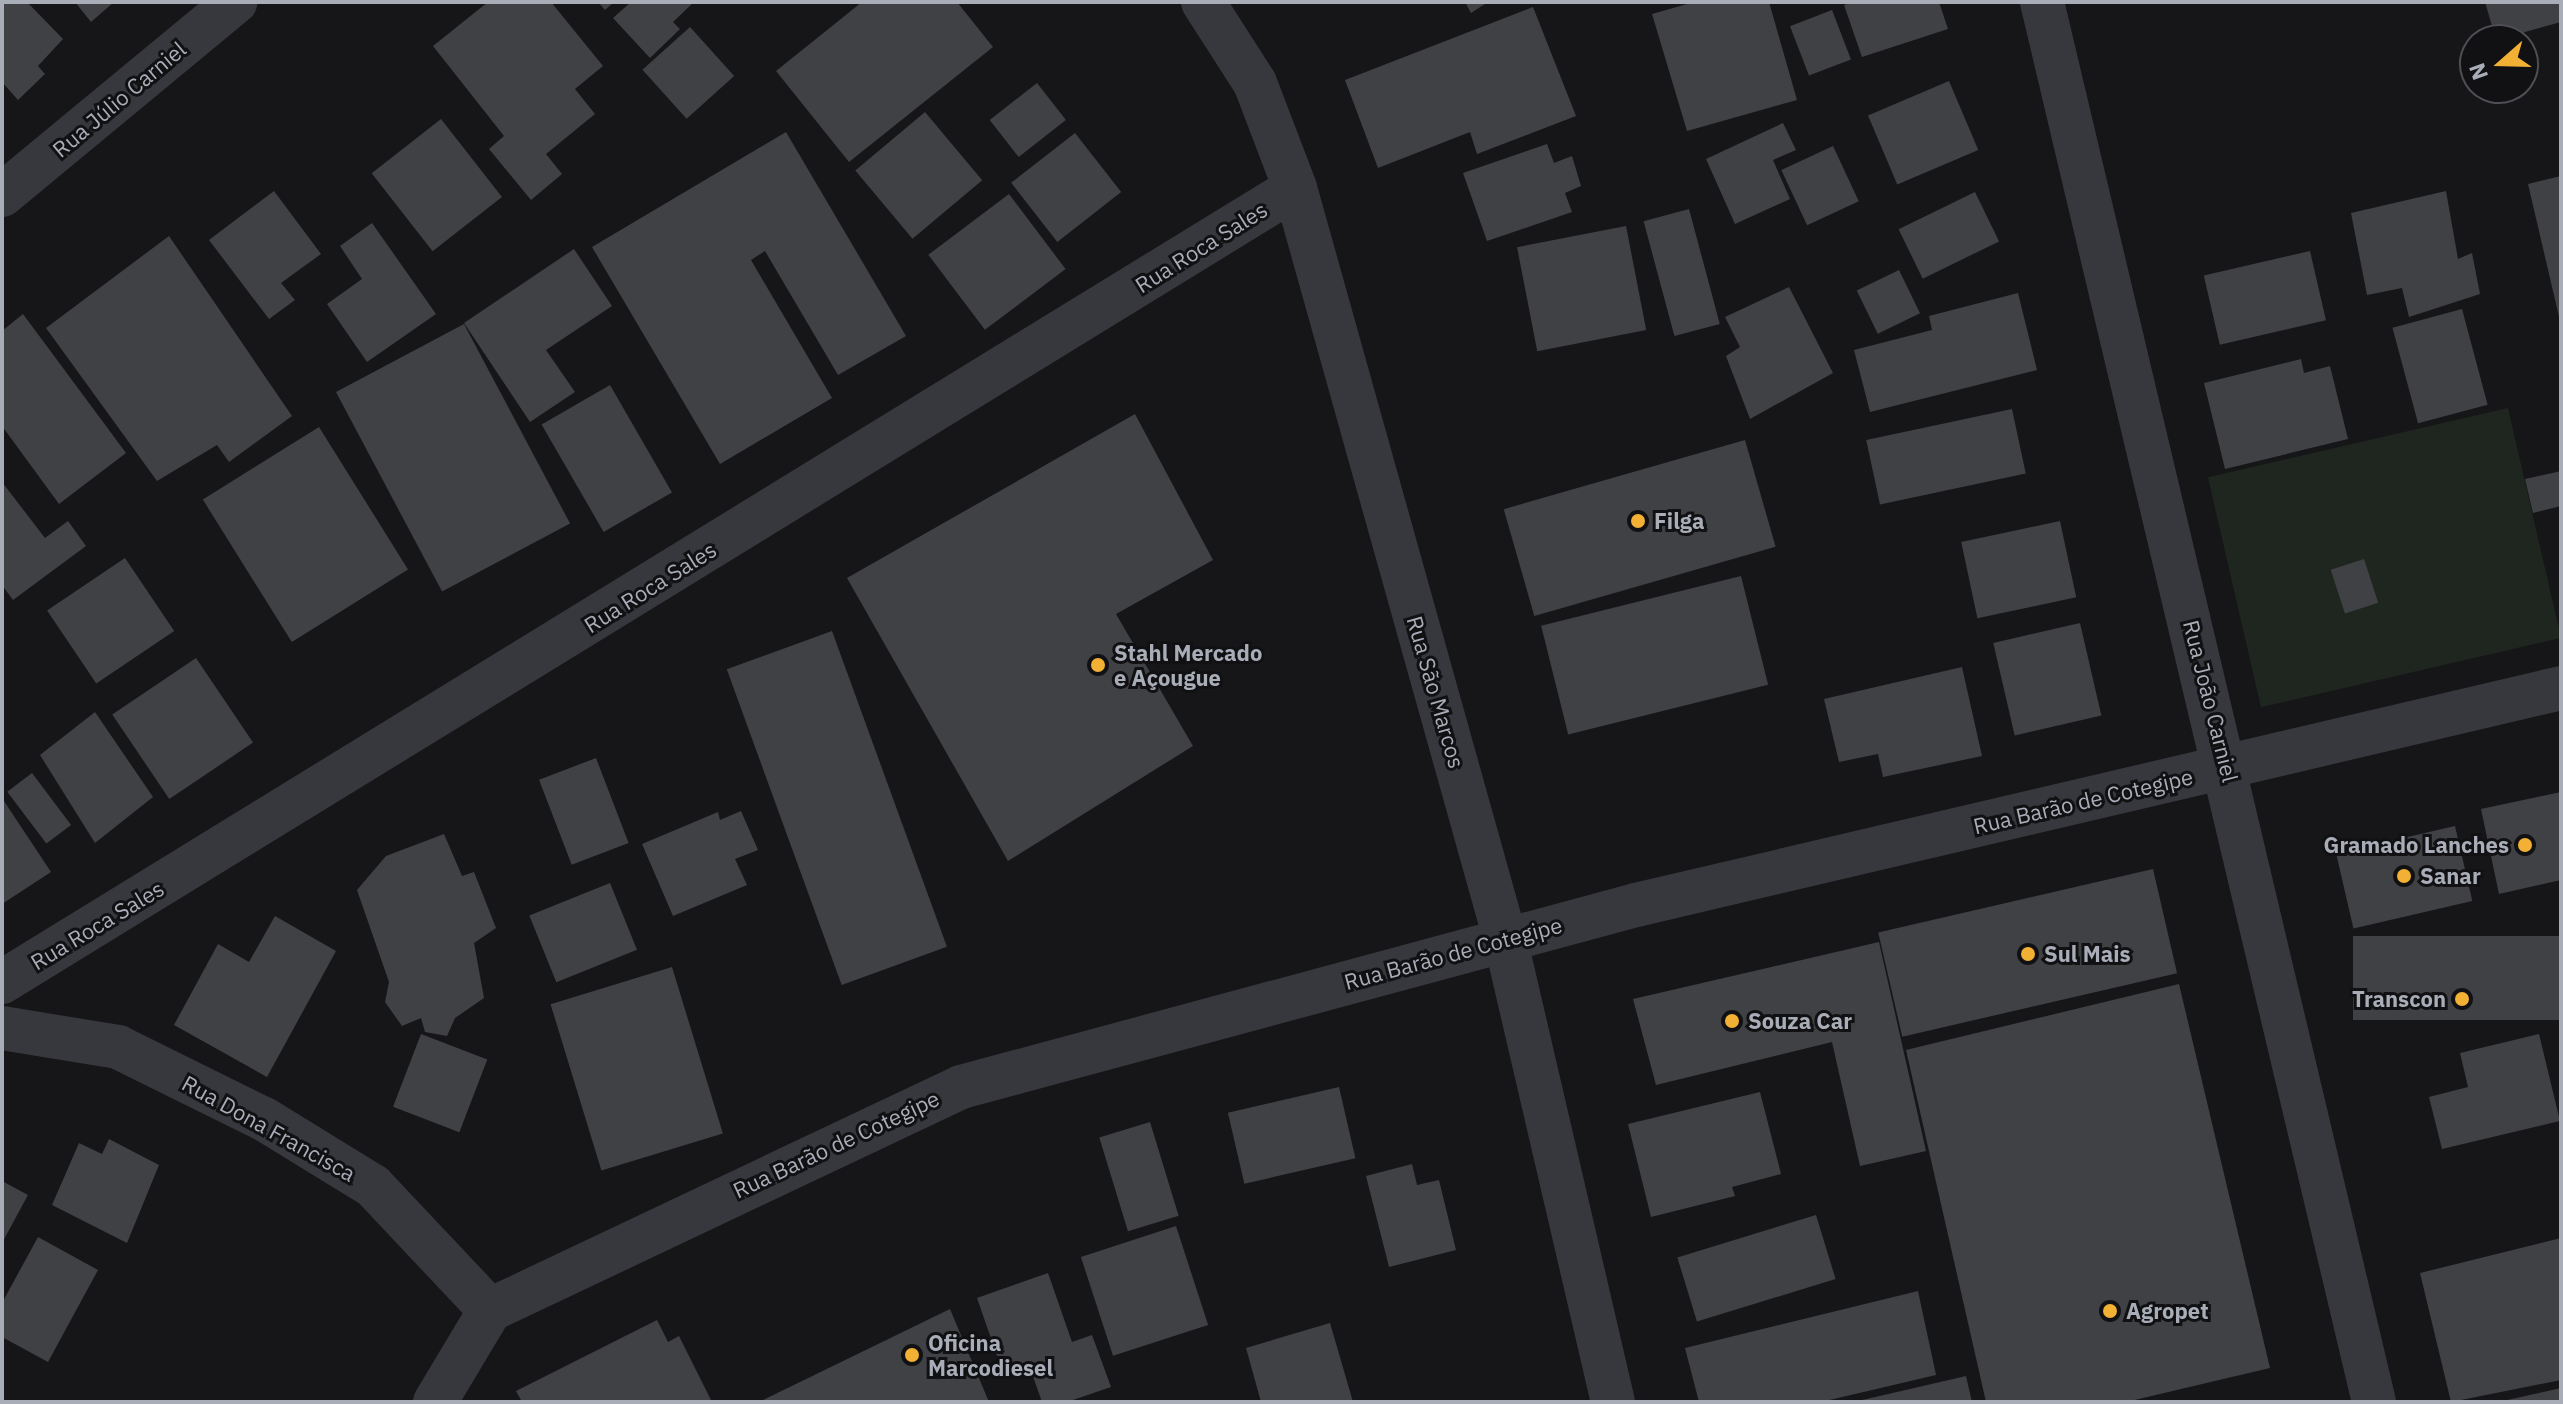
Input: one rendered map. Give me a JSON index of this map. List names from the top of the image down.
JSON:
{
  "streets": {
    "street": [
      "Rua Júlio Carniel",
      "Rua Roca Sales",
      "Rua São Marcos",
      "Rua João Carniel",
      "Rua Barão de Cotegipe",
      "Rua Dona Francisca"
    ]
  },
  "crossings": [
    ["Rua Roca Sales", "Rua São Marcos"],
    ["Rua São Marcos", "Rua Barão de Cotegipe"],
    ["Rua João Carniel", "Rua Barão de Cotegipe"],
    ["Rua Barão de Cotegipe", "Rua Dona Francisca"]
  ],
  "places": [
    "Filga",
    "Stahl Mercado e Açougue",
    "Gramado Lanches",
    "Sanar",
    "Sul Mais",
    "Transcon",
    "Souza Car",
    "Agropet",
    "Oficina Marcodiesel"
  ],
  "north": "left"
}
